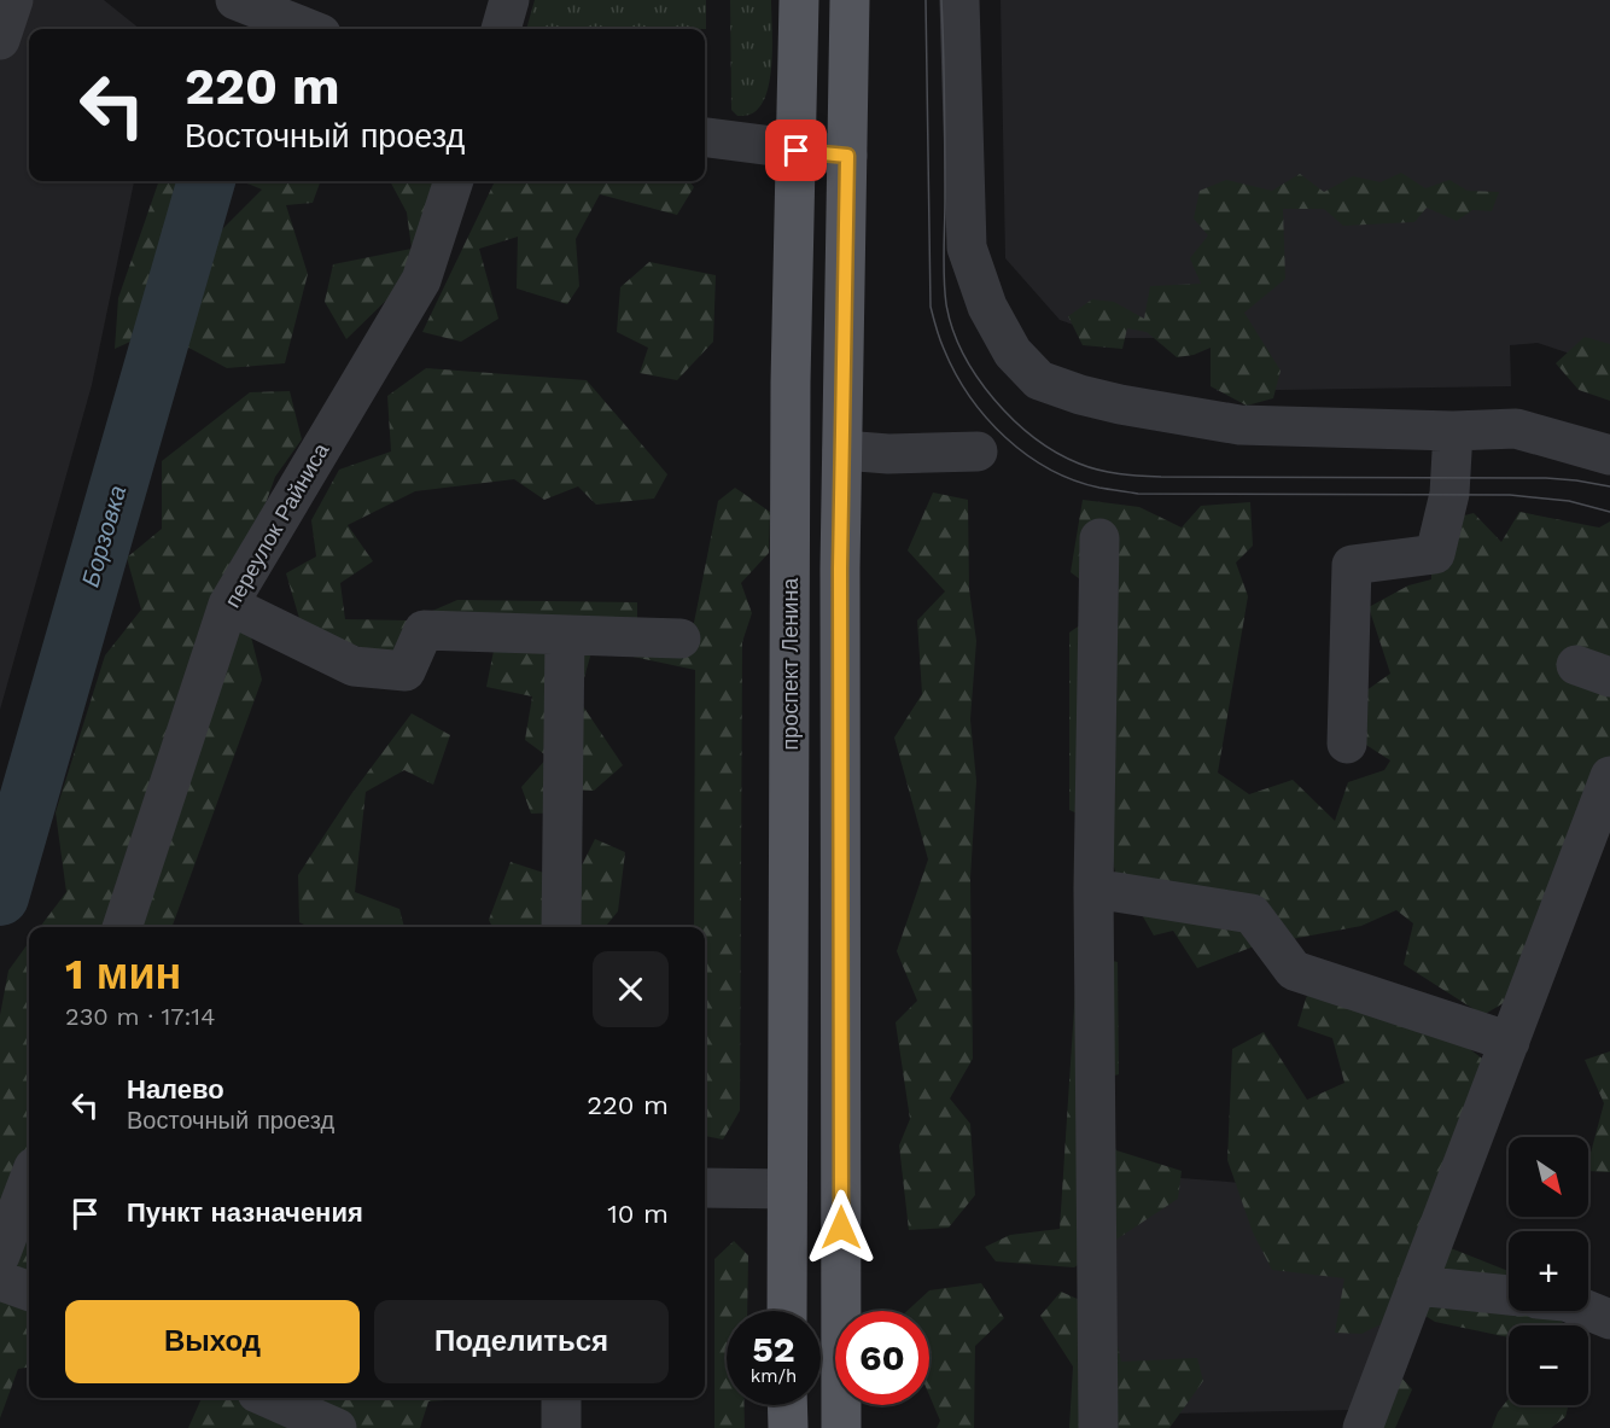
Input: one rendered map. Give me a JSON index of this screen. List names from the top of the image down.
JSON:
{
  "streets": {
    "main road": ["проспект Ленина"],
    "street": ["переулок Райниса"]
  },
  "water": ["Борзовка"],
  "north": "bottom right",
  "page": {
    "turn": ["220 m", "Восточный проезд"],
    "heading": ["1 мин", "230 m · 17:14"],
    "list": [
      {
        "name": "Налево",
        "note": "Восточный проезд",
        "value": "220 m"
      },
      {
        "name": "Пункт назначения",
        "value": "10 m"
      }
    ],
    "map_buttons": ["+", "−"],
    "buttons": ["Выход", "Поделиться"],
    "speed": "52 km/h",
    "limit": "60"
  }
}
